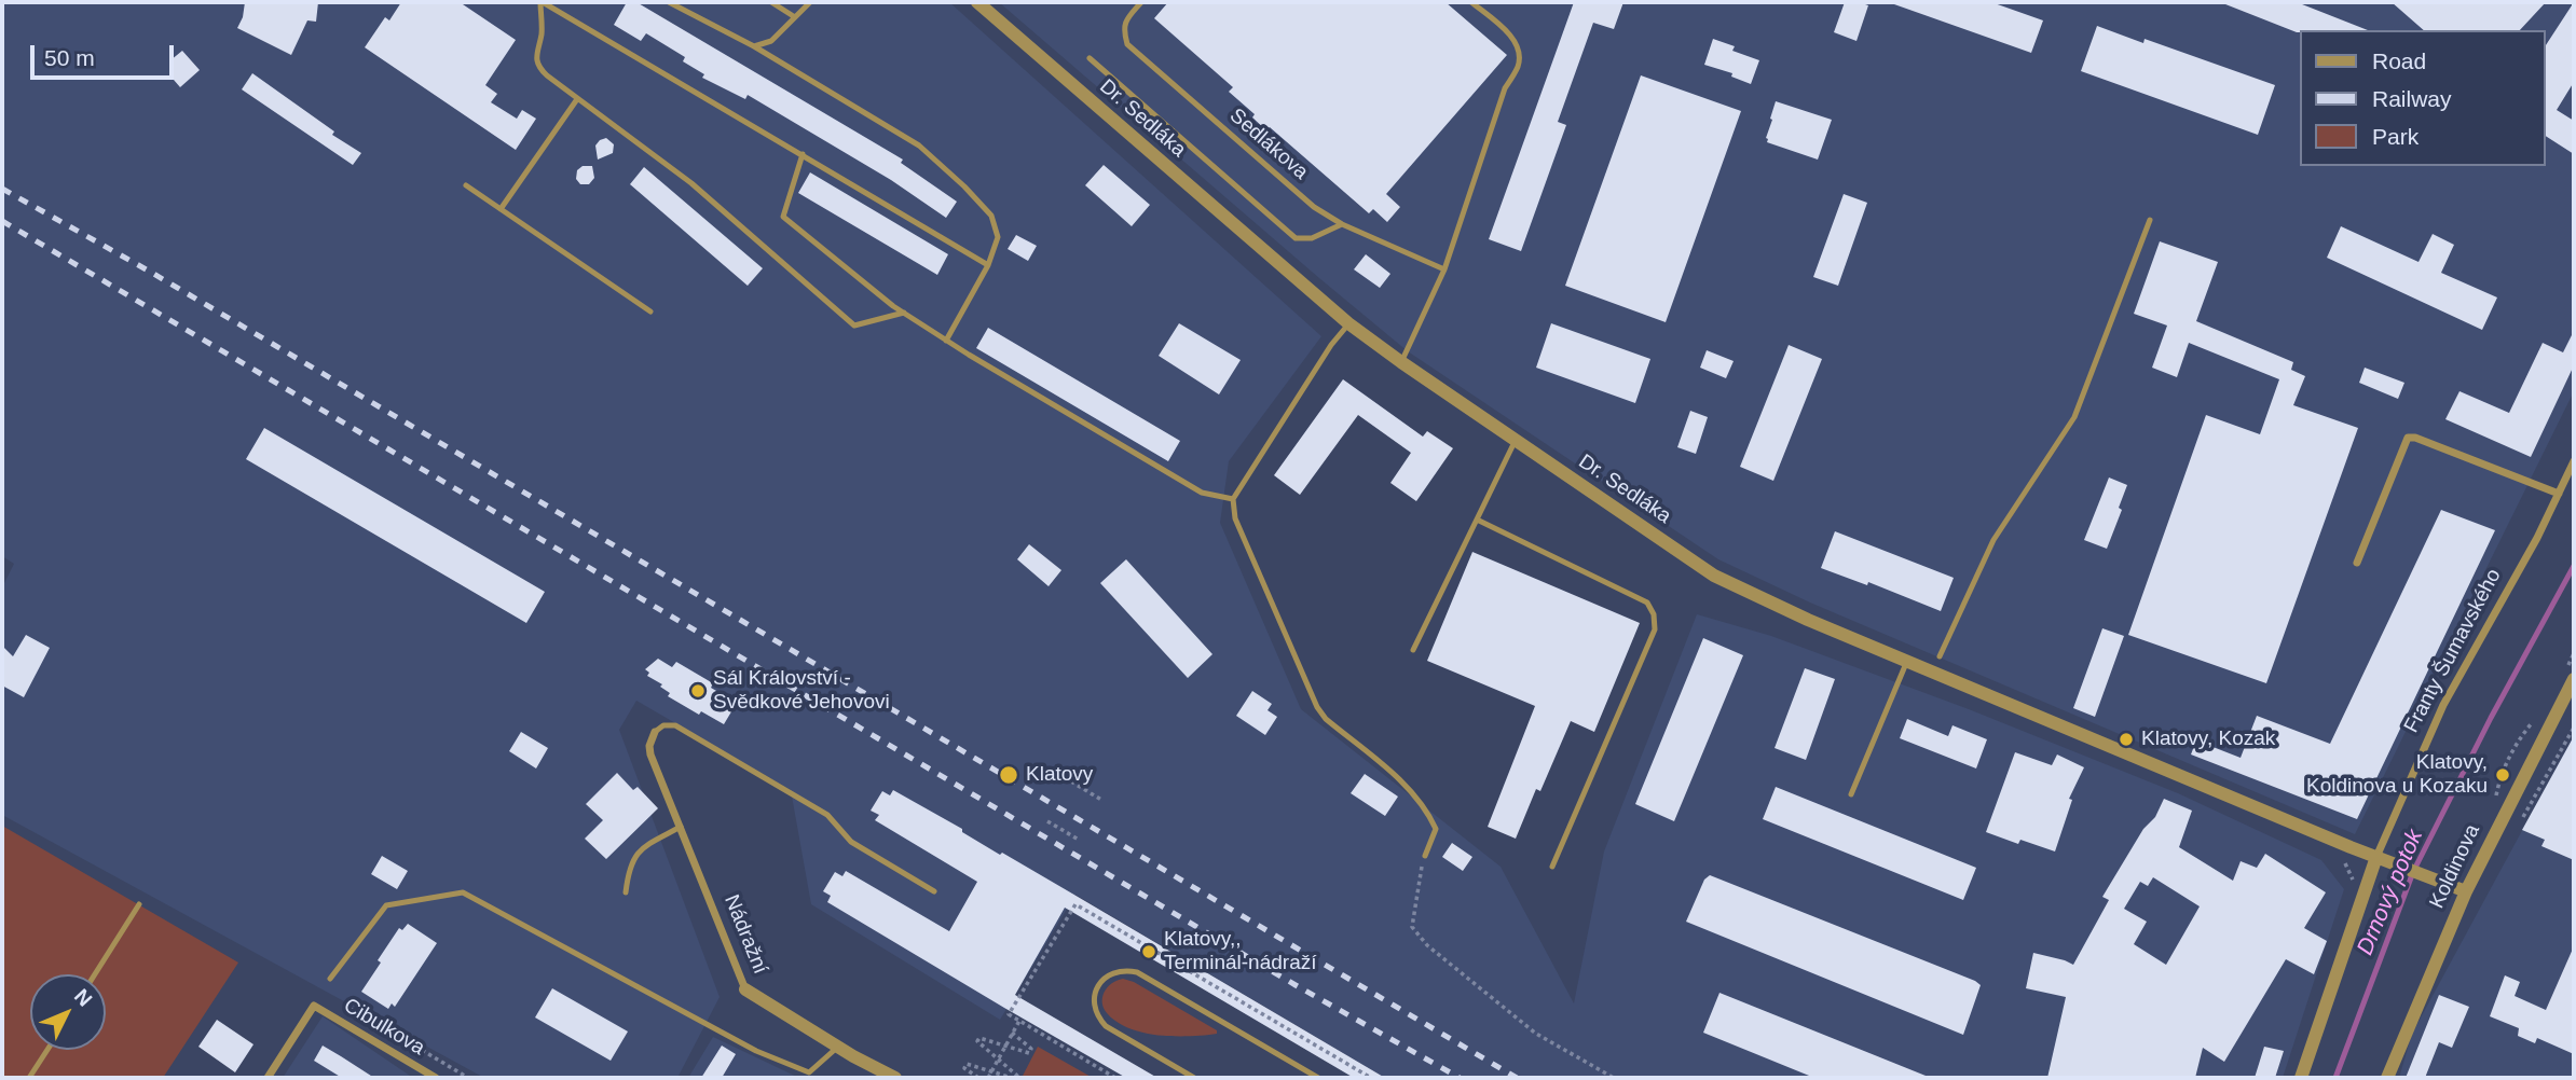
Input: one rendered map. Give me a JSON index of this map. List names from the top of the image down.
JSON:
{
  "streets": {
    "street": [
      "Dr. Sedláka",
      "Franty Šumavského",
      "Koldinova",
      "Nádražní",
      "Cibulkova"
    ],
    "lane": ["Sedlákova"]
  },
  "crossings": [
    ["Dr. Sedláka", "Franty Šumavského"],
    ["Dr. Sedláka", "Koldinova"]
  ],
  "water": ["Drnový potok"],
  "places": [
    "Sál Království - Svědkové Jehovovi",
    "Klatovy, Kozak",
    "Klatovy",
    "Klatovy, Koldinova u Kozaku",
    "Klatovy,, Terminál-nádraží"
  ],
  "legend": ["Road", "Railway", "Park"],
  "scale_bar": "50 m",
  "north": "top right"
}
